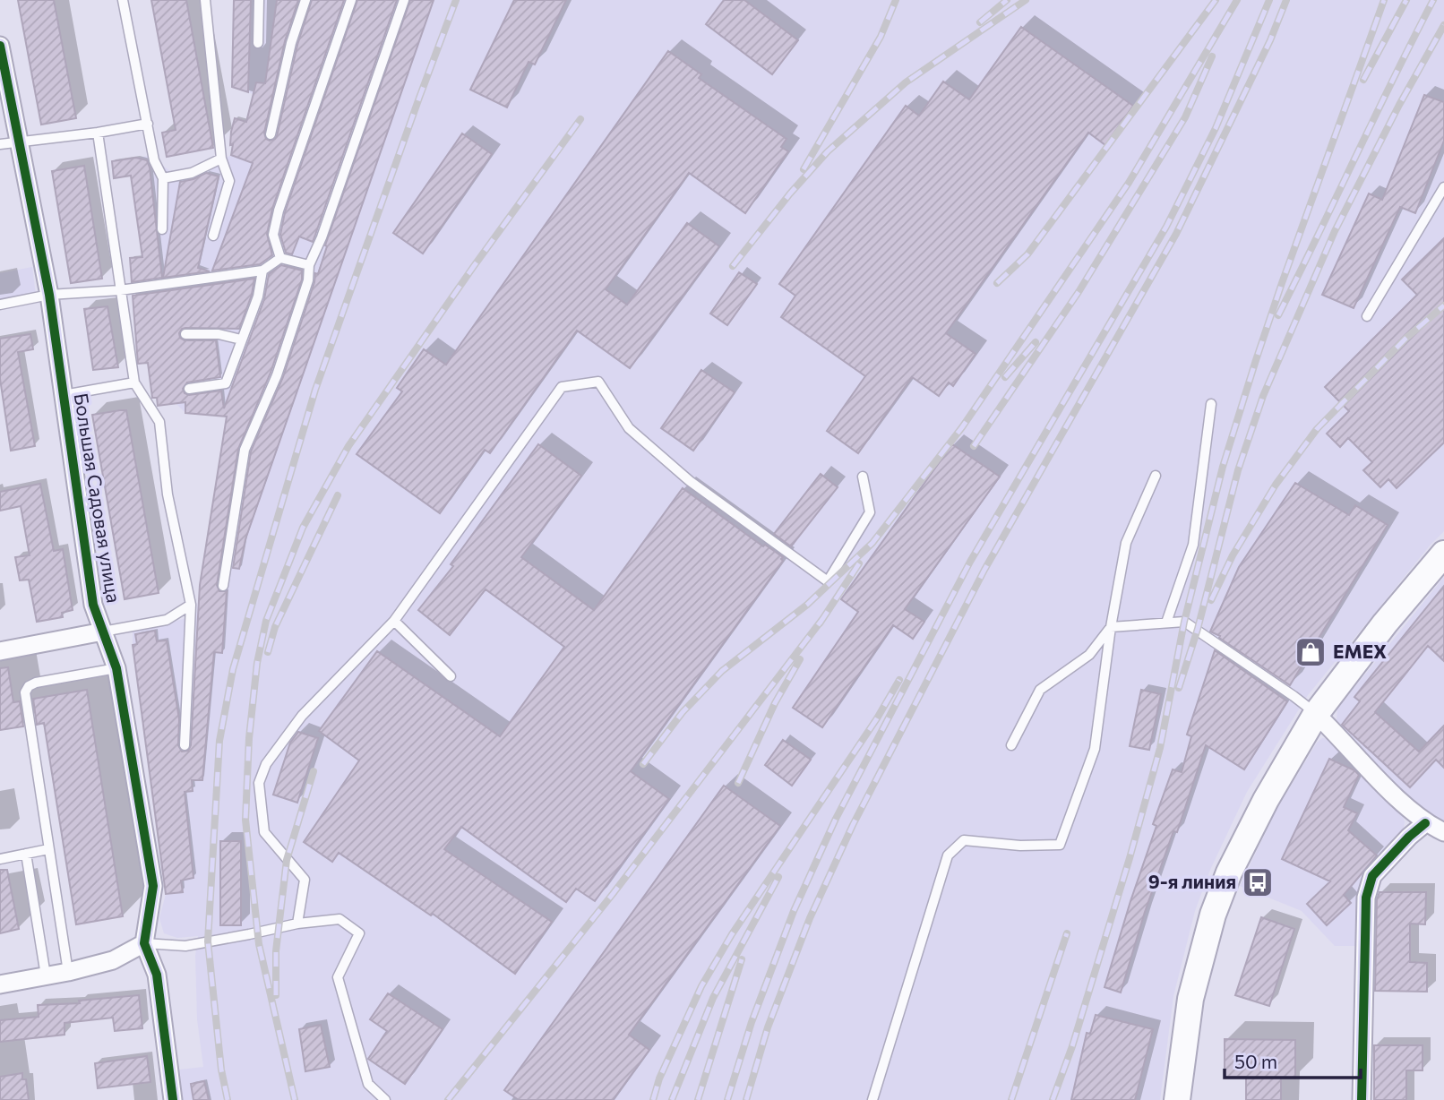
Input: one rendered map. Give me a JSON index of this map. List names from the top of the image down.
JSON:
{
  "streets": {
    "street": ["Большая Садовая улица"]
  },
  "places": {
    "shop": ["EMEX"],
    "bus stop": ["9-я линия"]
  },
  "scale_bar": "50 m"
}
